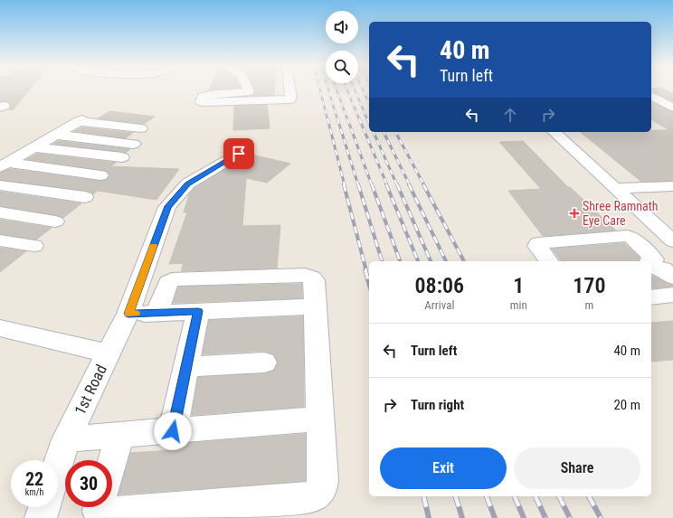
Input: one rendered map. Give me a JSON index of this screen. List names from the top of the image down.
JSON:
{
  "streets": {
    "street": ["1st Road"]
  },
  "places": {
    "health": ["Shree Ramnath Eye Care"]
  },
  "page": {
    "turn": ["40 m", "Turn left"],
    "eta": [
      "08:06",
      "Arrival",
      "1",
      "min",
      "170",
      "m"
    ],
    "list": [
      {
        "name": "Turn left",
        "value": "40 m"
      },
      {
        "name": "Turn right",
        "value": "20 m"
      }
    ],
    "buttons": ["Exit", "Share"],
    "speed": "22 km/h",
    "limit": "30"
  }
}
